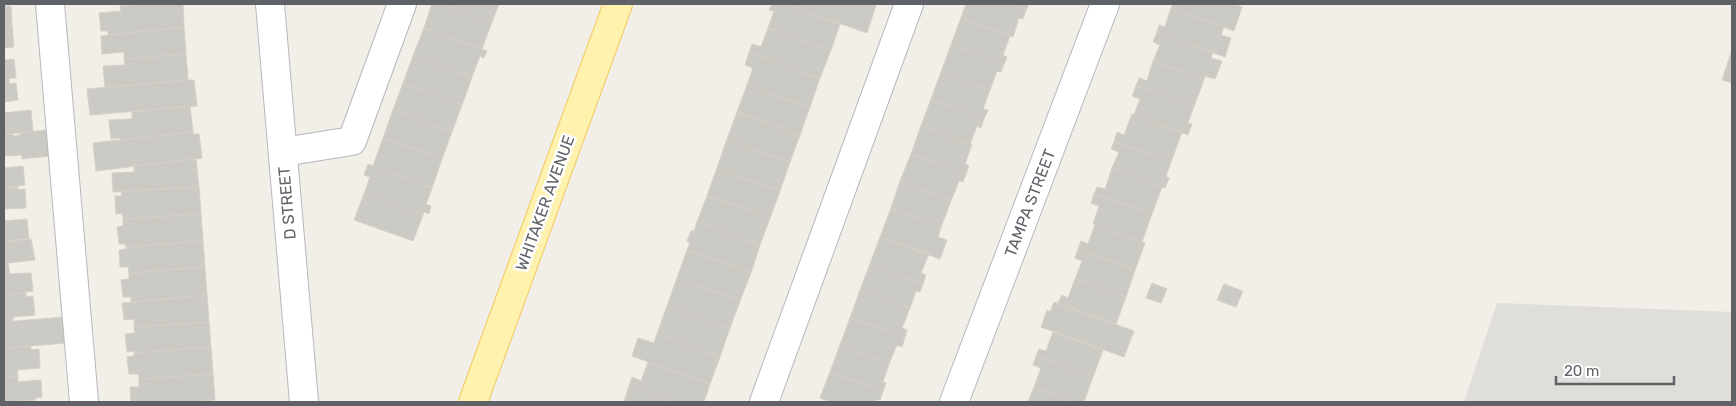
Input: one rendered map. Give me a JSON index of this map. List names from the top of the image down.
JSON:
{
  "streets": {
    "main road": ["WHITAKER AVENUE"],
    "street": ["D STREET", "TAMPA STREET"]
  },
  "scale_bar": "20 m"
}
